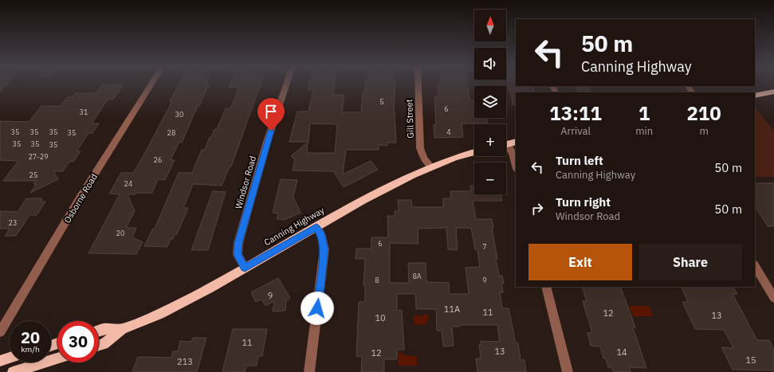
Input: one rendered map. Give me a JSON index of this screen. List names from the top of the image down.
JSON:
{
  "streets": {
    "highway": ["Canning Highway"],
    "street": ["Gill Street", "Windsor Road", "Osborne Road"]
  },
  "crossings": [
    ["Gill Street", "Canning Highway"],
    ["Windsor Road", "Canning Highway"]
  ],
  "house_numbers": [
    "5",
    "6",
    "31",
    "30",
    "35",
    "35",
    "35",
    "4",
    "35",
    "28",
    "35",
    "35",
    "35",
    "27-29",
    "26",
    "25",
    "24",
    "23",
    "20",
    "6",
    "7",
    "8A",
    "8",
    "9",
    "9",
    "11A",
    "11",
    "12",
    "13",
    "10",
    "11",
    "13",
    "14",
    "12",
    "15",
    "213"
  ],
  "north": "top",
  "page": {
    "map_buttons": ["+", "−"],
    "turn": ["50 m", "Canning Highway"],
    "eta": [
      "13:11",
      "Arrival",
      "1",
      "min",
      "210",
      "m"
    ],
    "list": [
      {
        "name": "Turn left",
        "note": "Canning Highway",
        "value": "50 m"
      },
      {
        "name": "Turn right",
        "note": "Windsor Road",
        "value": "50 m"
      }
    ],
    "buttons": ["Exit", "Share"],
    "speed": "20 km/h",
    "limit": "30"
  }
}
